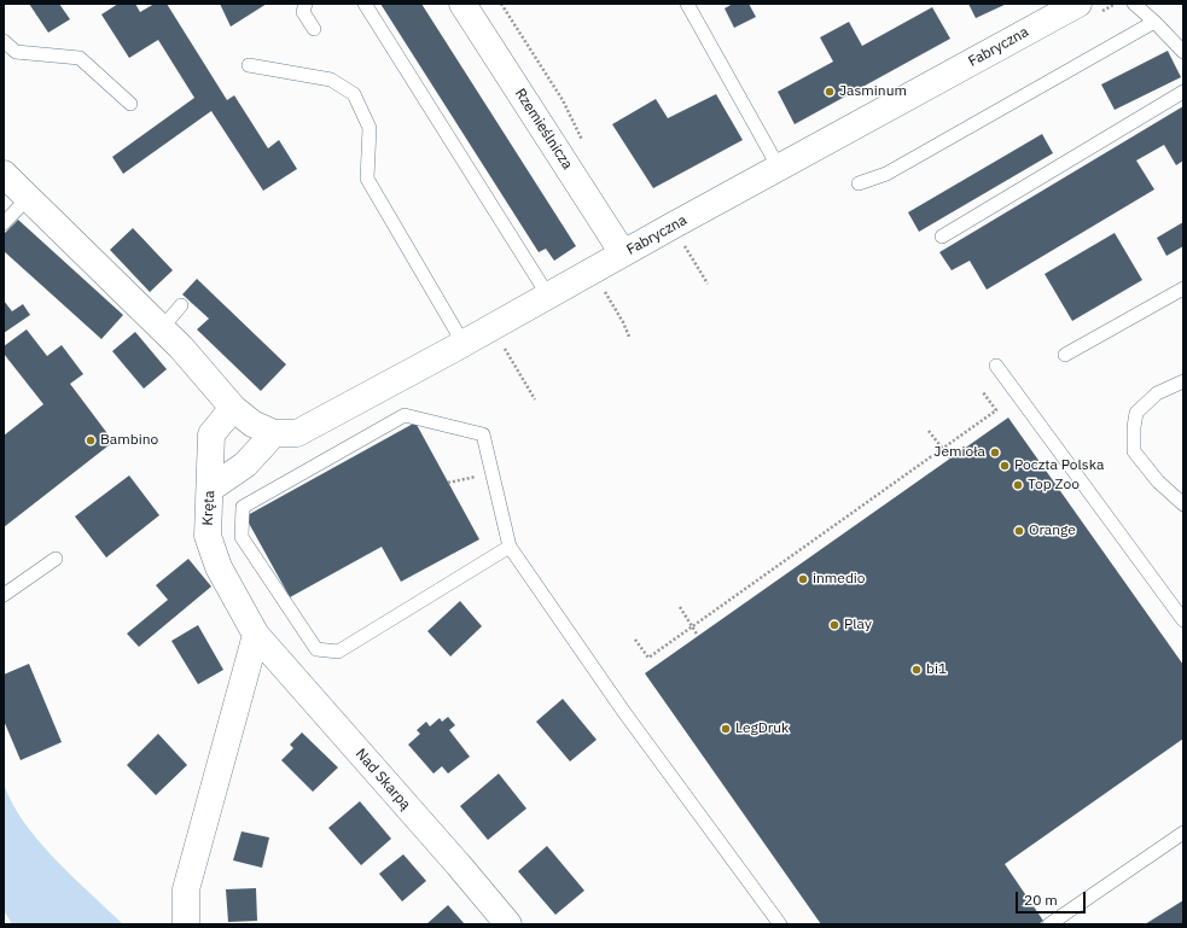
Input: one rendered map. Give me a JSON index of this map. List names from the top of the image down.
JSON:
{
  "streets": {
    "street": [
      "Fabryczna",
      "Rzemieślnicza",
      "Kręta",
      "Nad Skarpą"
    ]
  },
  "crossings": [
    ["Fabryczna", "Rzemieślnicza"],
    ["Fabryczna", "Kręta"],
    ["Kręta", "Nad Skarpą"]
  ],
  "places": [
    "Jasminum",
    "Bambino",
    "Jemioła",
    "Poczta Polska",
    "Top Zoo",
    "Orange",
    "inmedio",
    "Play",
    "bi1",
    "LegDruk"
  ],
  "scale_bar": "20 m"
}
